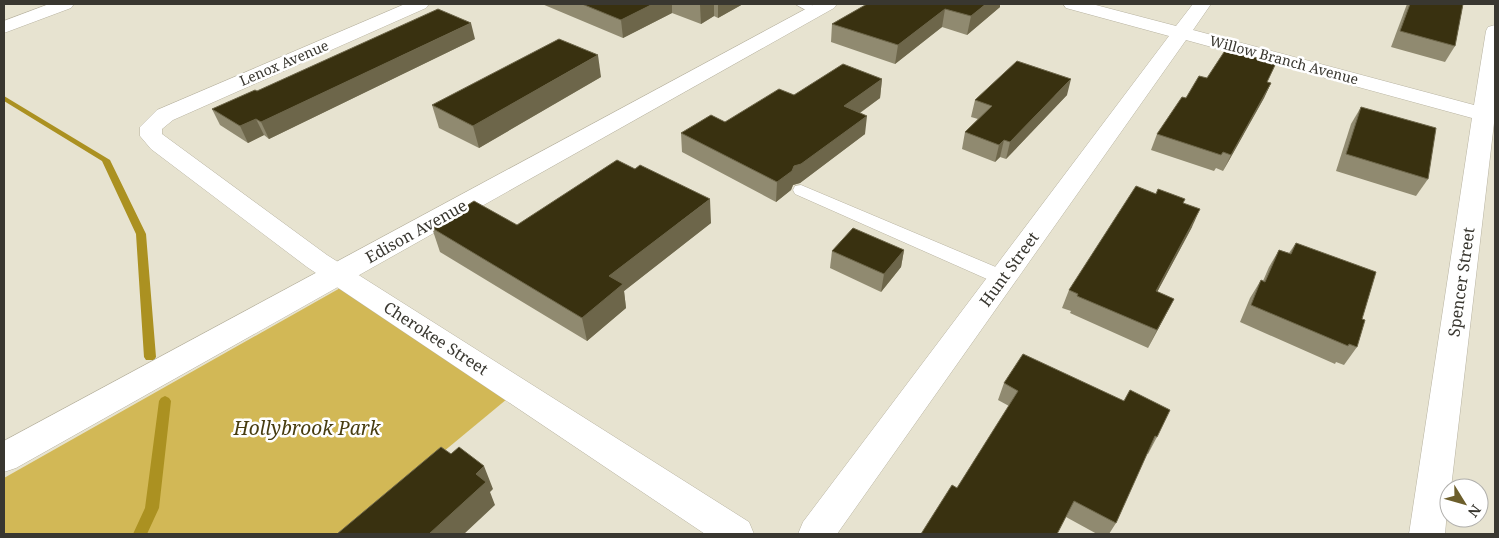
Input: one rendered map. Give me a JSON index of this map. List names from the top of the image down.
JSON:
{
  "streets": {
    "main road": [
      "Willow Branch Avenue",
      "Lenox Avenue",
      "Edison Avenue",
      "Hunt Street",
      "Spencer Street",
      "Cherokee Street"
    ]
  },
  "crossings": [
    ["Willow Branch Avenue", "Hunt Street"],
    ["Willow Branch Avenue", "Spencer Street"],
    ["Lenox Avenue", "Cherokee Street"],
    ["Edison Avenue", "Cherokee Street"]
  ],
  "parks": ["Hollybrook Park"],
  "north": "bottom right"
}
